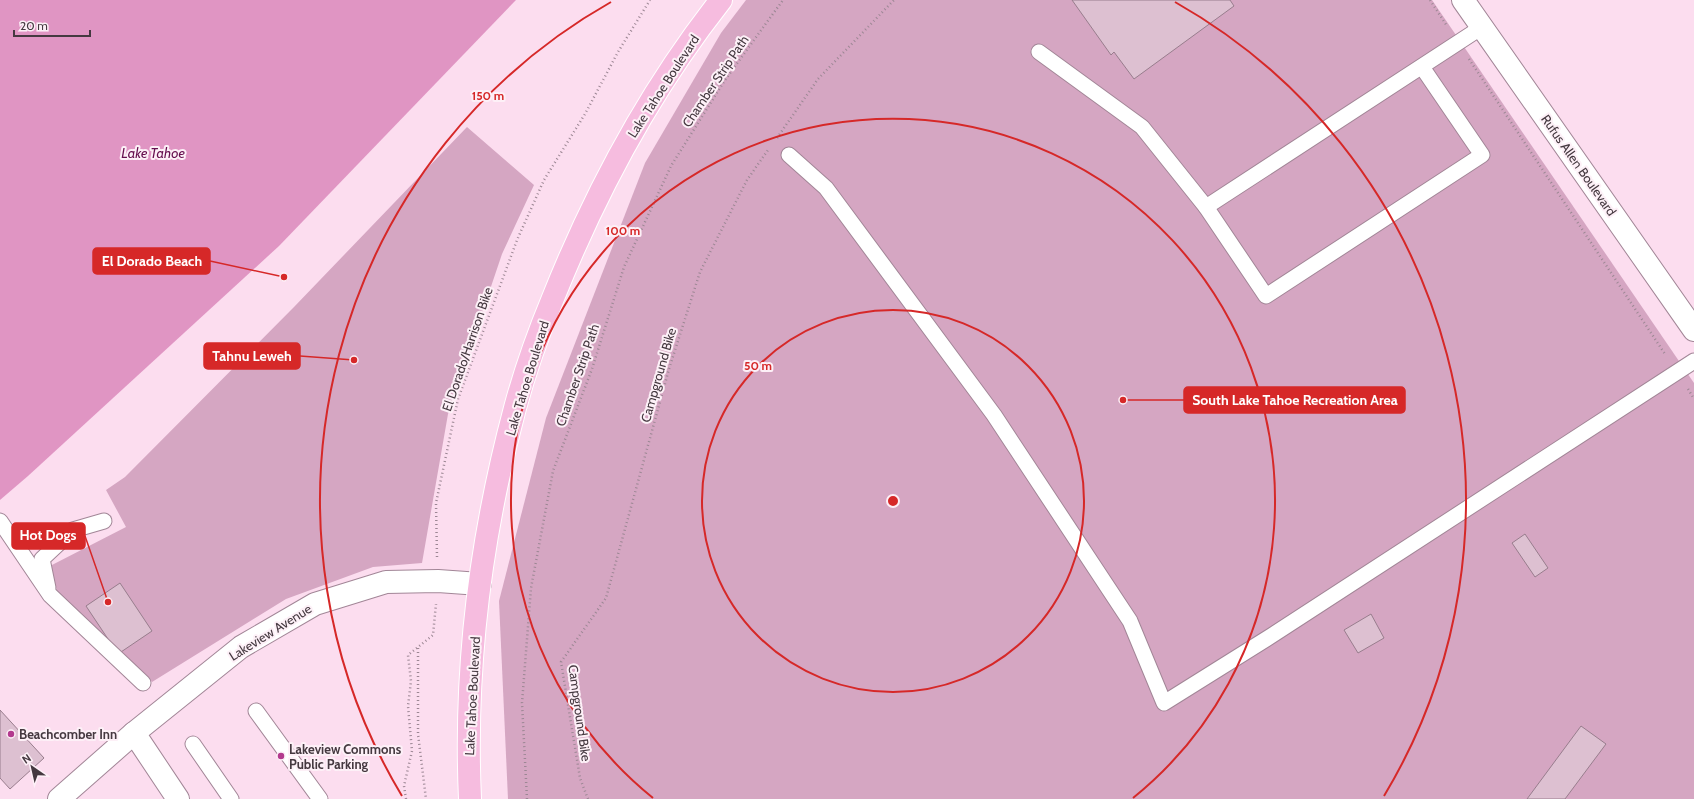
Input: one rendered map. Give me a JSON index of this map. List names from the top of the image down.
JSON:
{
  "streets": {
    "highway": ["Lake Tahoe Boulevard"],
    "street": ["Rufus Allen Boulevard", "Lakeview Avenue"],
    "path": ["Chamber Strip Path", "El Dorado/Harrison Bike", "Campground Bike"]
  },
  "crossings": [
    ["Lake Tahoe Boulevard", "Lakeview Avenue"],
    ["El Dorado/Harrison Bike", "Lakeview Avenue"]
  ],
  "water": ["Lake Tahoe"],
  "places": [
    "El Dorado Beach",
    "Tahnu Leweh",
    "South Lake Tahoe Recreation Area",
    "Hot Dogs",
    "Beachcomber Inn",
    "Lakeview Commons Public Parking"
  ],
  "scale_bar": "20 m",
  "north": "top left",
  "rings": ["150 m", "100 m", "50 m"]
}
